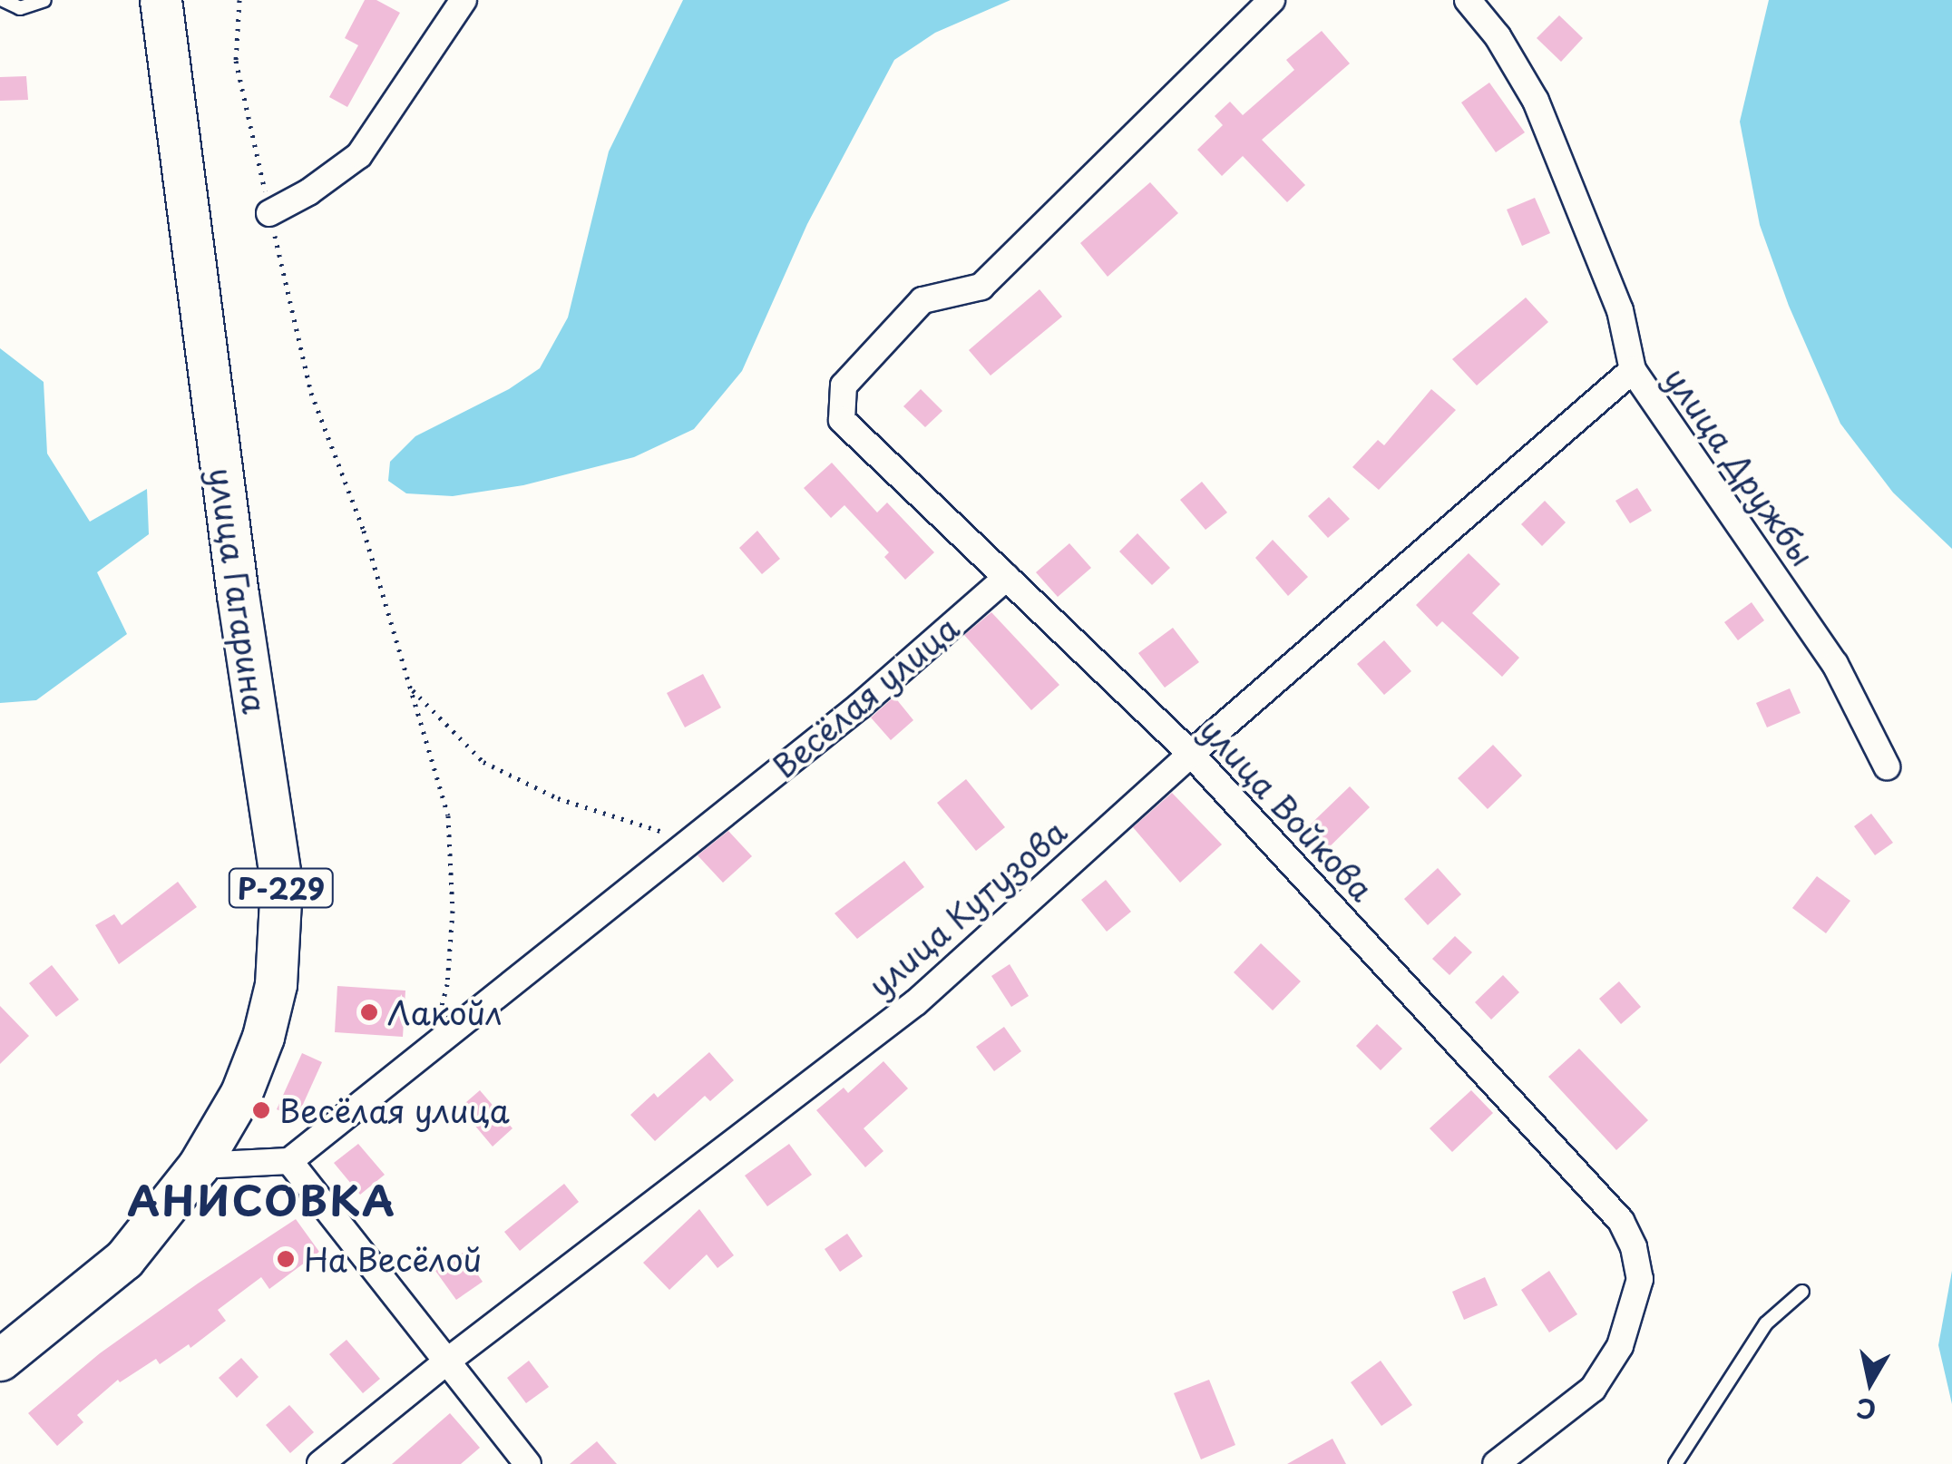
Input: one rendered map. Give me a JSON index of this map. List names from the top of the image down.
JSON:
{
  "streets": {
    "main road": ["улица Гагарина", "Р-229"],
    "street": [
      "улица Дружбы",
      "Весёлая улица",
      "улица Войкова",
      "улица Кутузова"
    ]
  },
  "crossings": [
    ["улица Дружбы", "улица Кутузова"],
    ["улица Гагарина", "Р-229"],
    ["Весёлая улица", "улица Войкова"],
    ["улица Войкова", "улица Кутузова"]
  ],
  "districts": ["АНИСОВКА"],
  "places": ["Лакойл", "Весёлая улица", "На Весёлой"],
  "north": "bottom"
}
